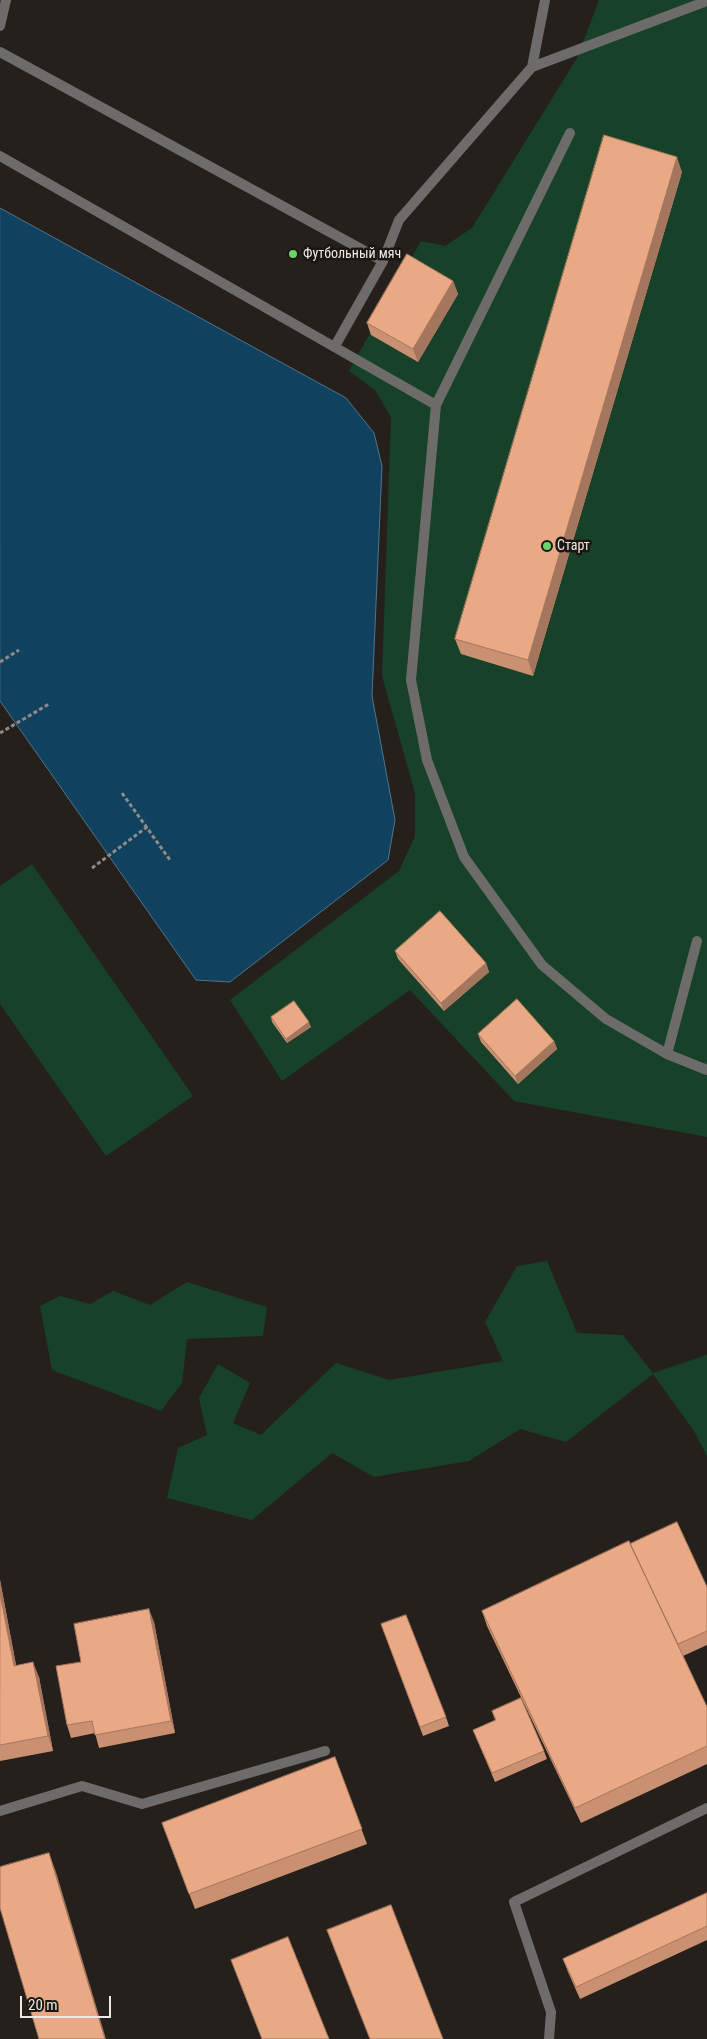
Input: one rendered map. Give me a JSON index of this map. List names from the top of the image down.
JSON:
{
  "places": ["Футбольный мяч", "Старт"],
  "scale_bar": "20 m"
}
